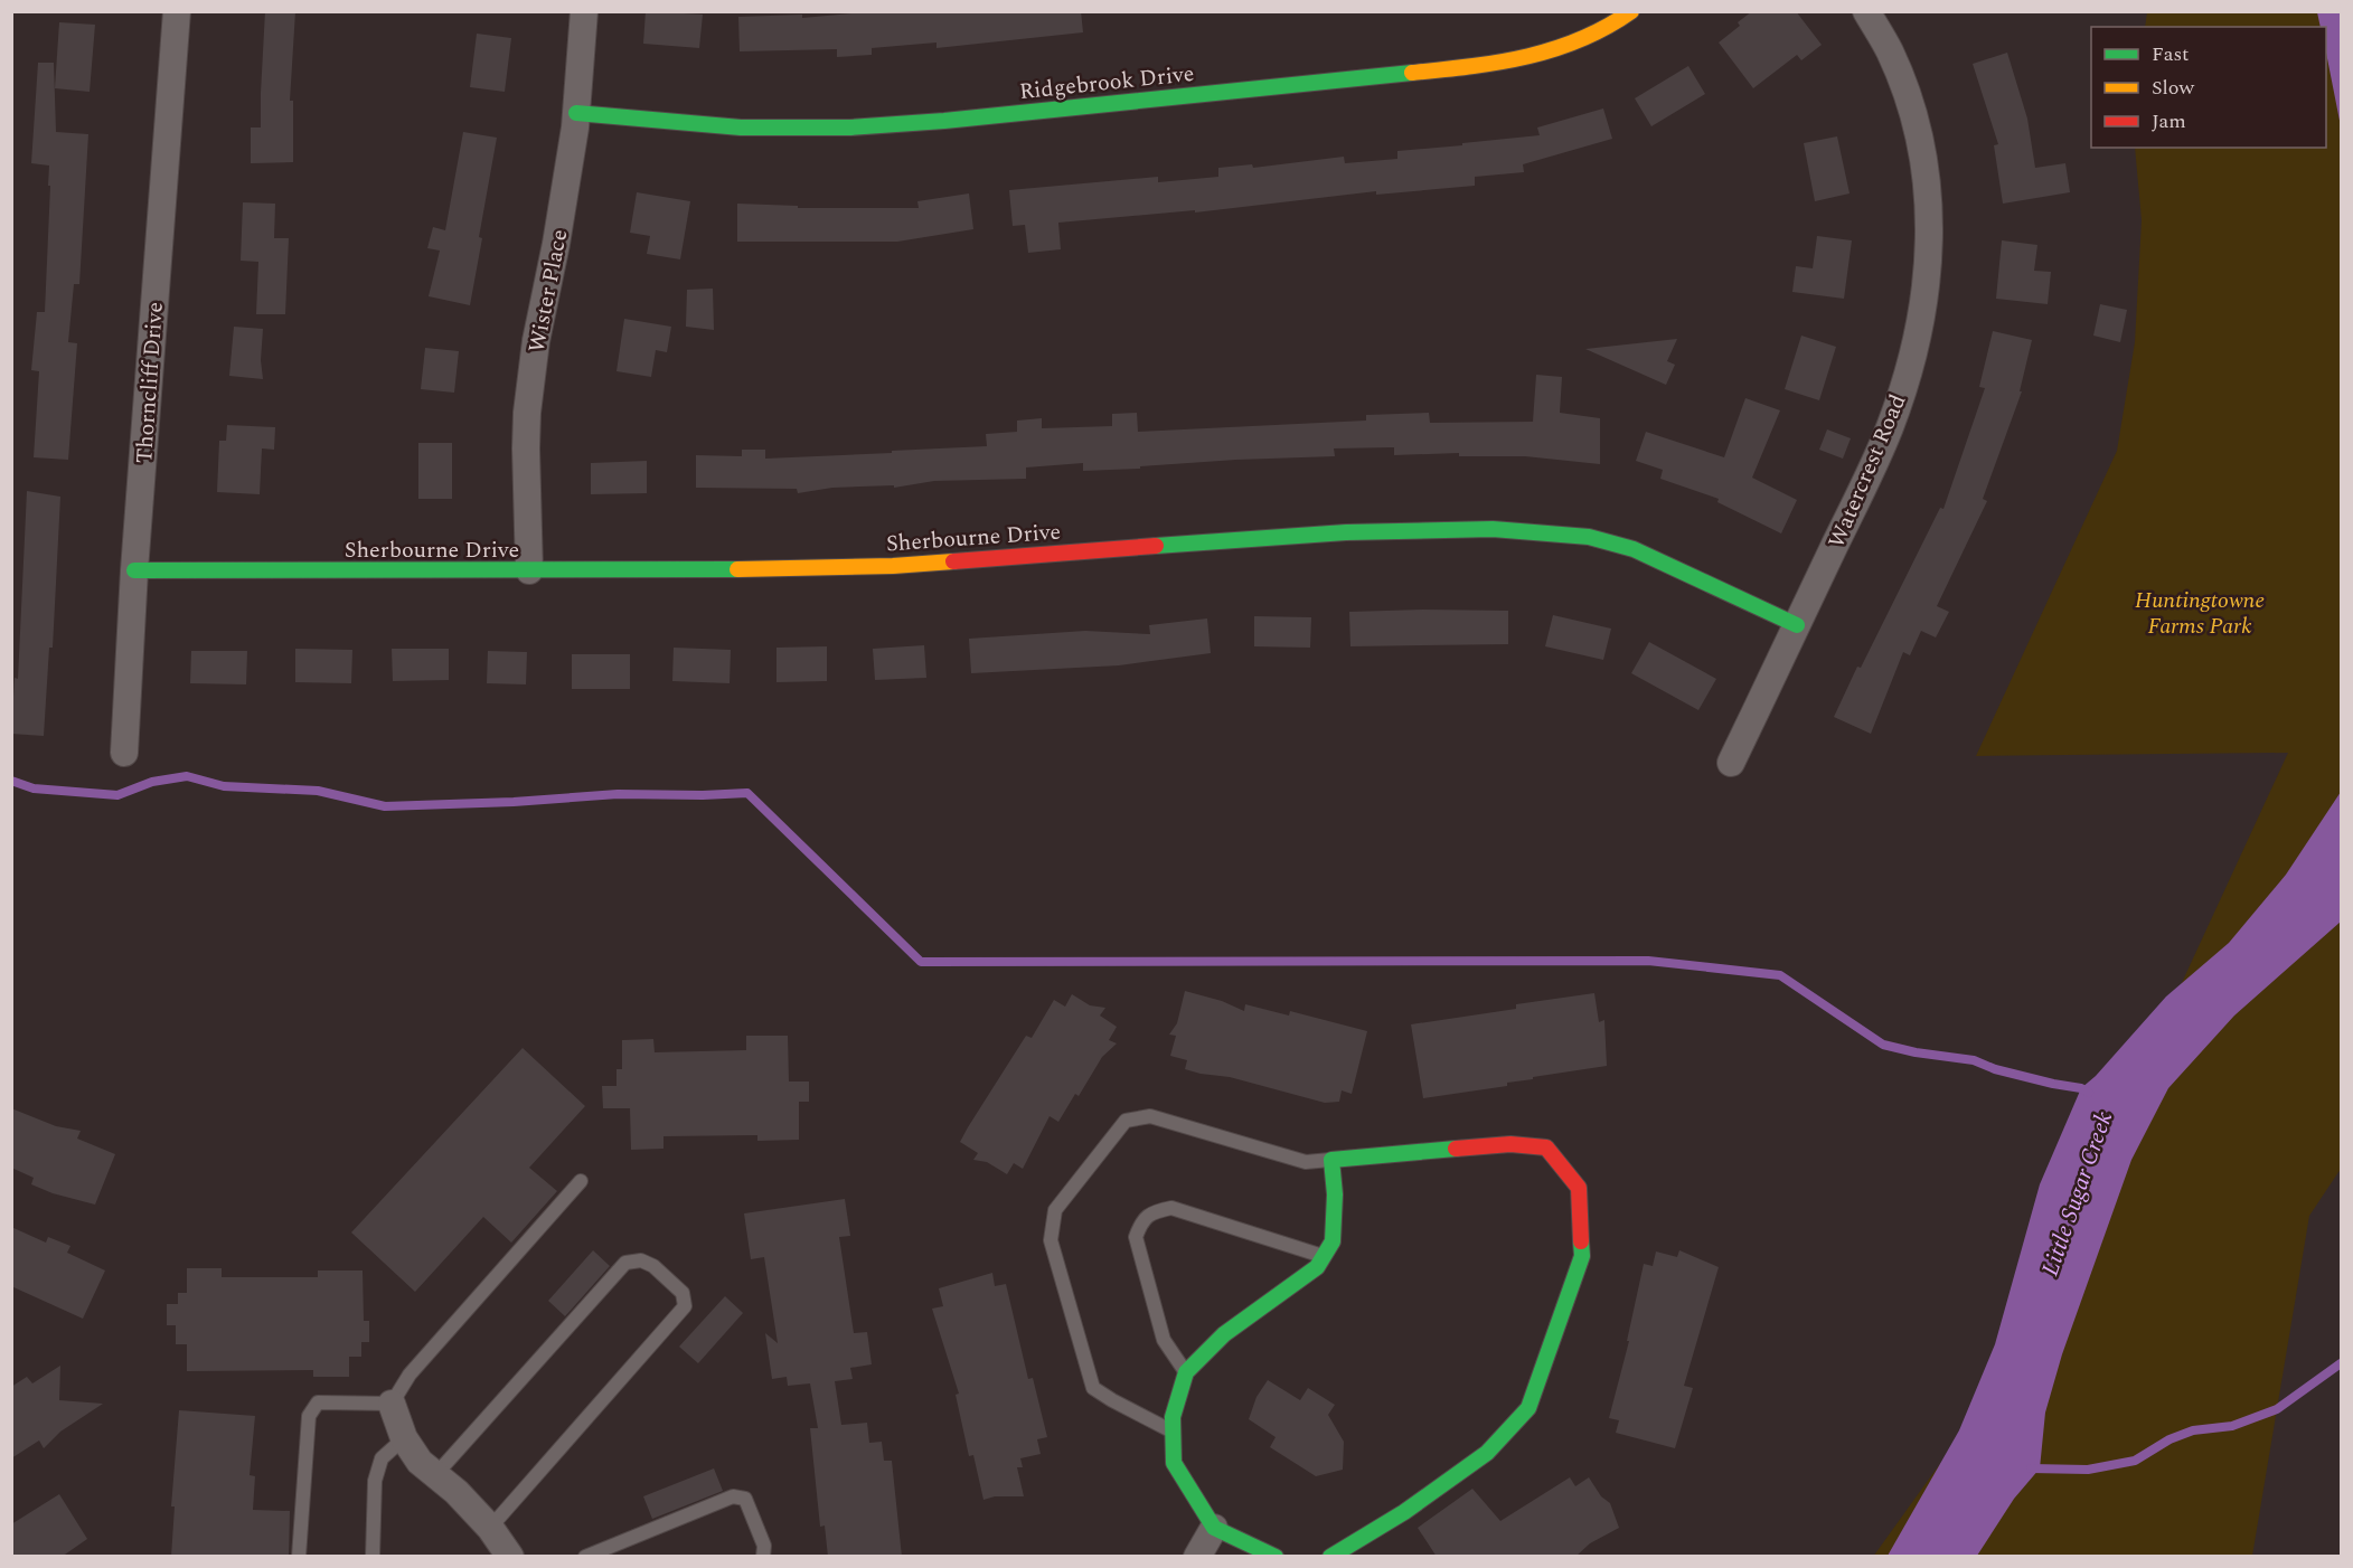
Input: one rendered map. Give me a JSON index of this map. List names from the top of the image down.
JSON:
{
  "streets": {
    "street": [
      "Ridgebrook Drive",
      "Wister Place",
      "Thorncliff Drive",
      "Watercrest Road",
      "Sherbourne Drive"
    ]
  },
  "crossings": [
    ["Ridgebrook Drive", "Wister Place"],
    ["Wister Place", "Sherbourne Drive"],
    ["Thorncliff Drive", "Sherbourne Drive"],
    ["Watercrest Road", "Sherbourne Drive"]
  ],
  "water": ["Little Sugar Creek"],
  "parks": ["Huntingtowne Farms Park"],
  "legend": ["Fast", "Slow", "Jam"]
}
